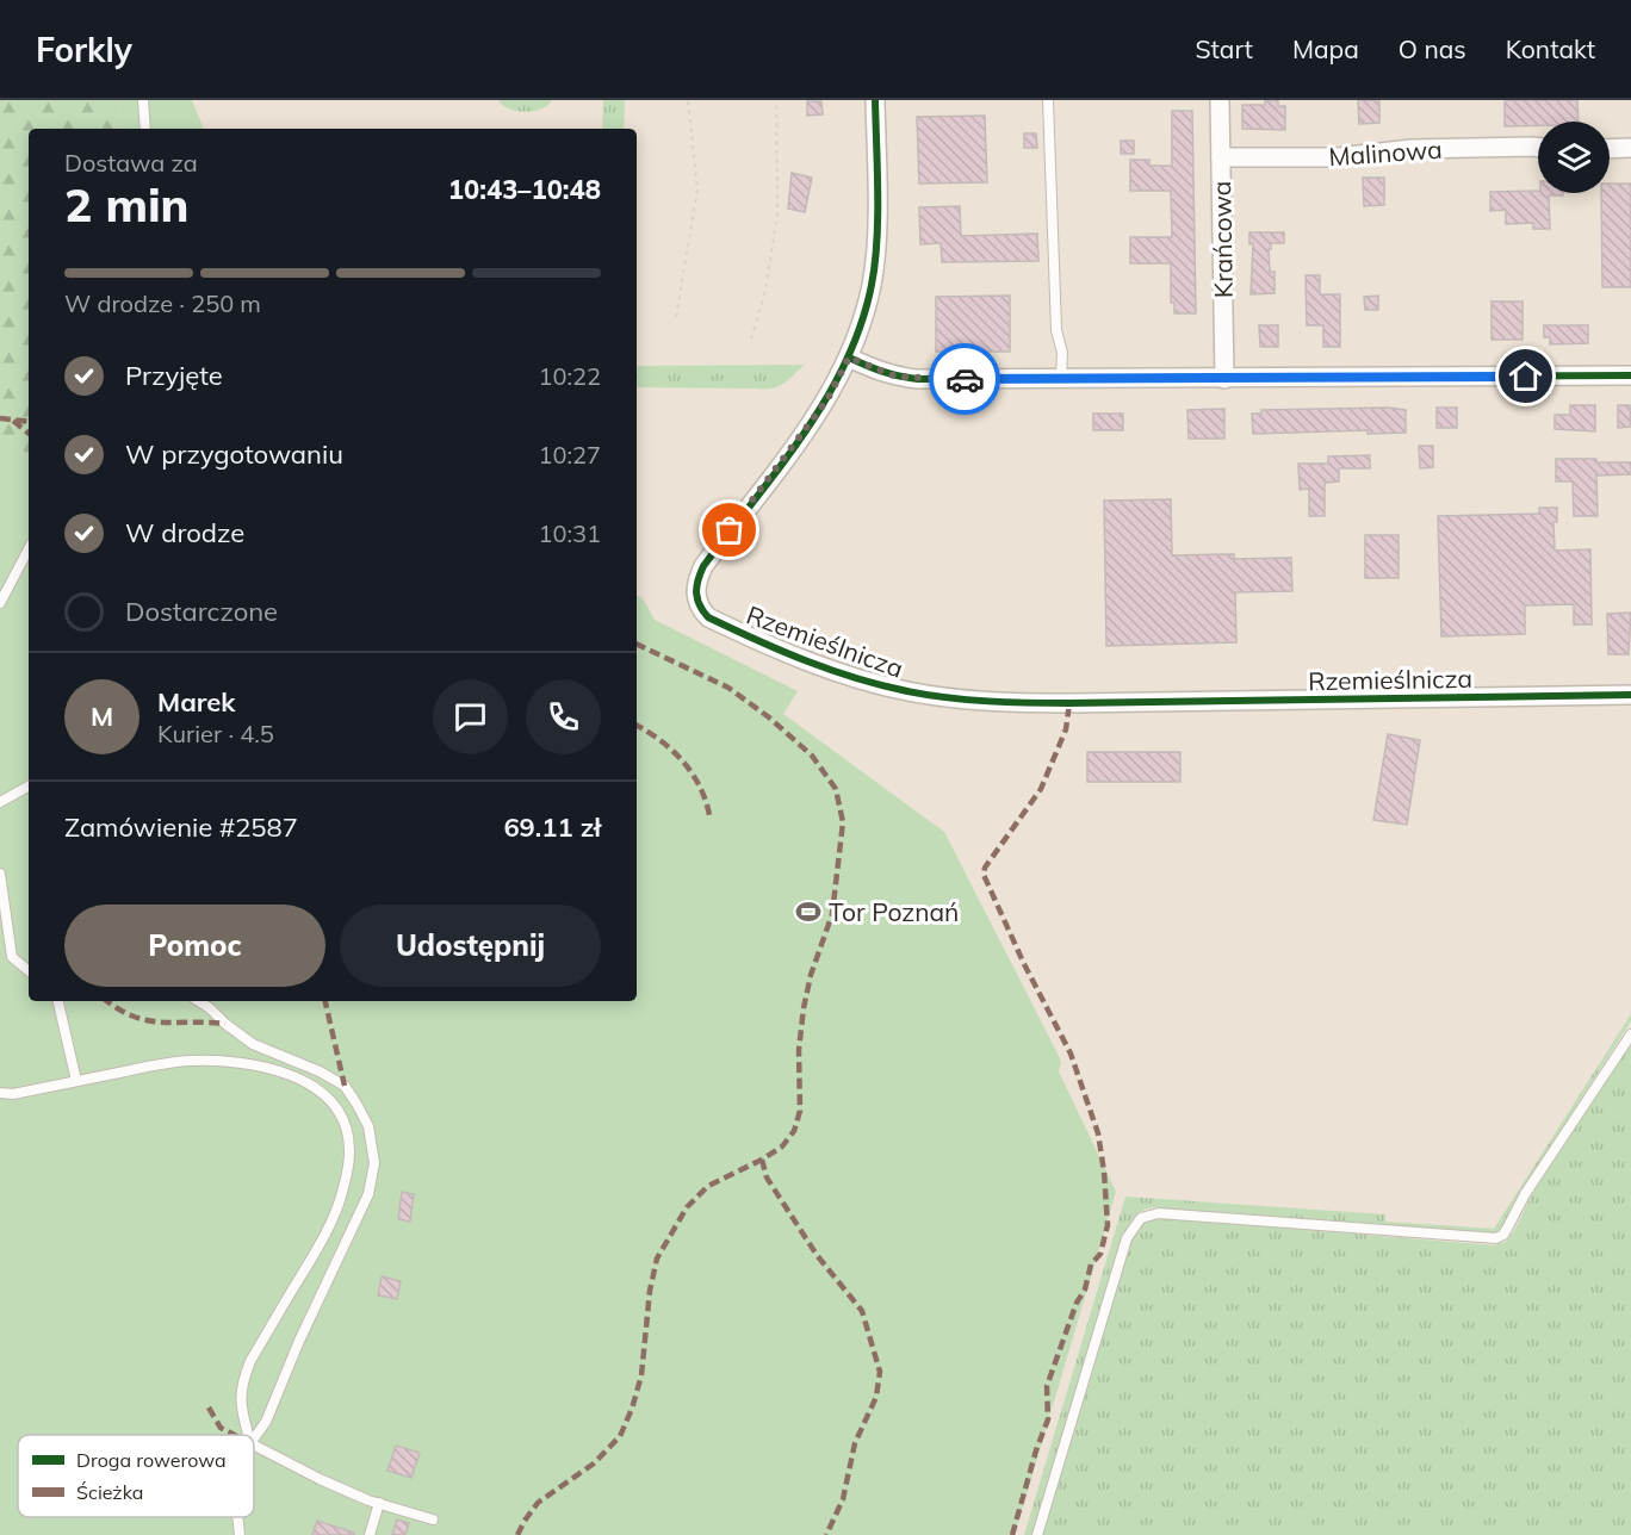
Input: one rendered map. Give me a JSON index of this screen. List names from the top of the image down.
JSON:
{
  "streets": {
    "street": ["Malinowa", "Krańcowa", "Rzemieślnicza"]
  },
  "crossings": [
    ["Malinowa", "Krańcowa"]
  ],
  "places": {
    "sports": ["Tor Poznań"]
  },
  "legend": ["Droga rowerowa", "Ścieżka"],
  "page": {
    "header": "Forkly",
    "nav": [
      "Start",
      "Mapa",
      "O nas",
      "Kontakt"
    ],
    "heading": ["2 min", "Dostawa za", "10:43–10:48"],
    "panel": [
      "Marek",
      "Kurier · 4.5",
      "Zamówienie #2587",
      "69.11 zł"
    ],
    "bar": "W drodze · 250 m",
    "list": [
      ["Przyjęte", "10:22"],
      ["W przygotowaniu", "10:27"],
      ["W drodze", "10:31"],
      "Dostarczone"
    ],
    "round": "M",
    "buttons": ["Pomoc", "Udostępnij"]
  }
}
